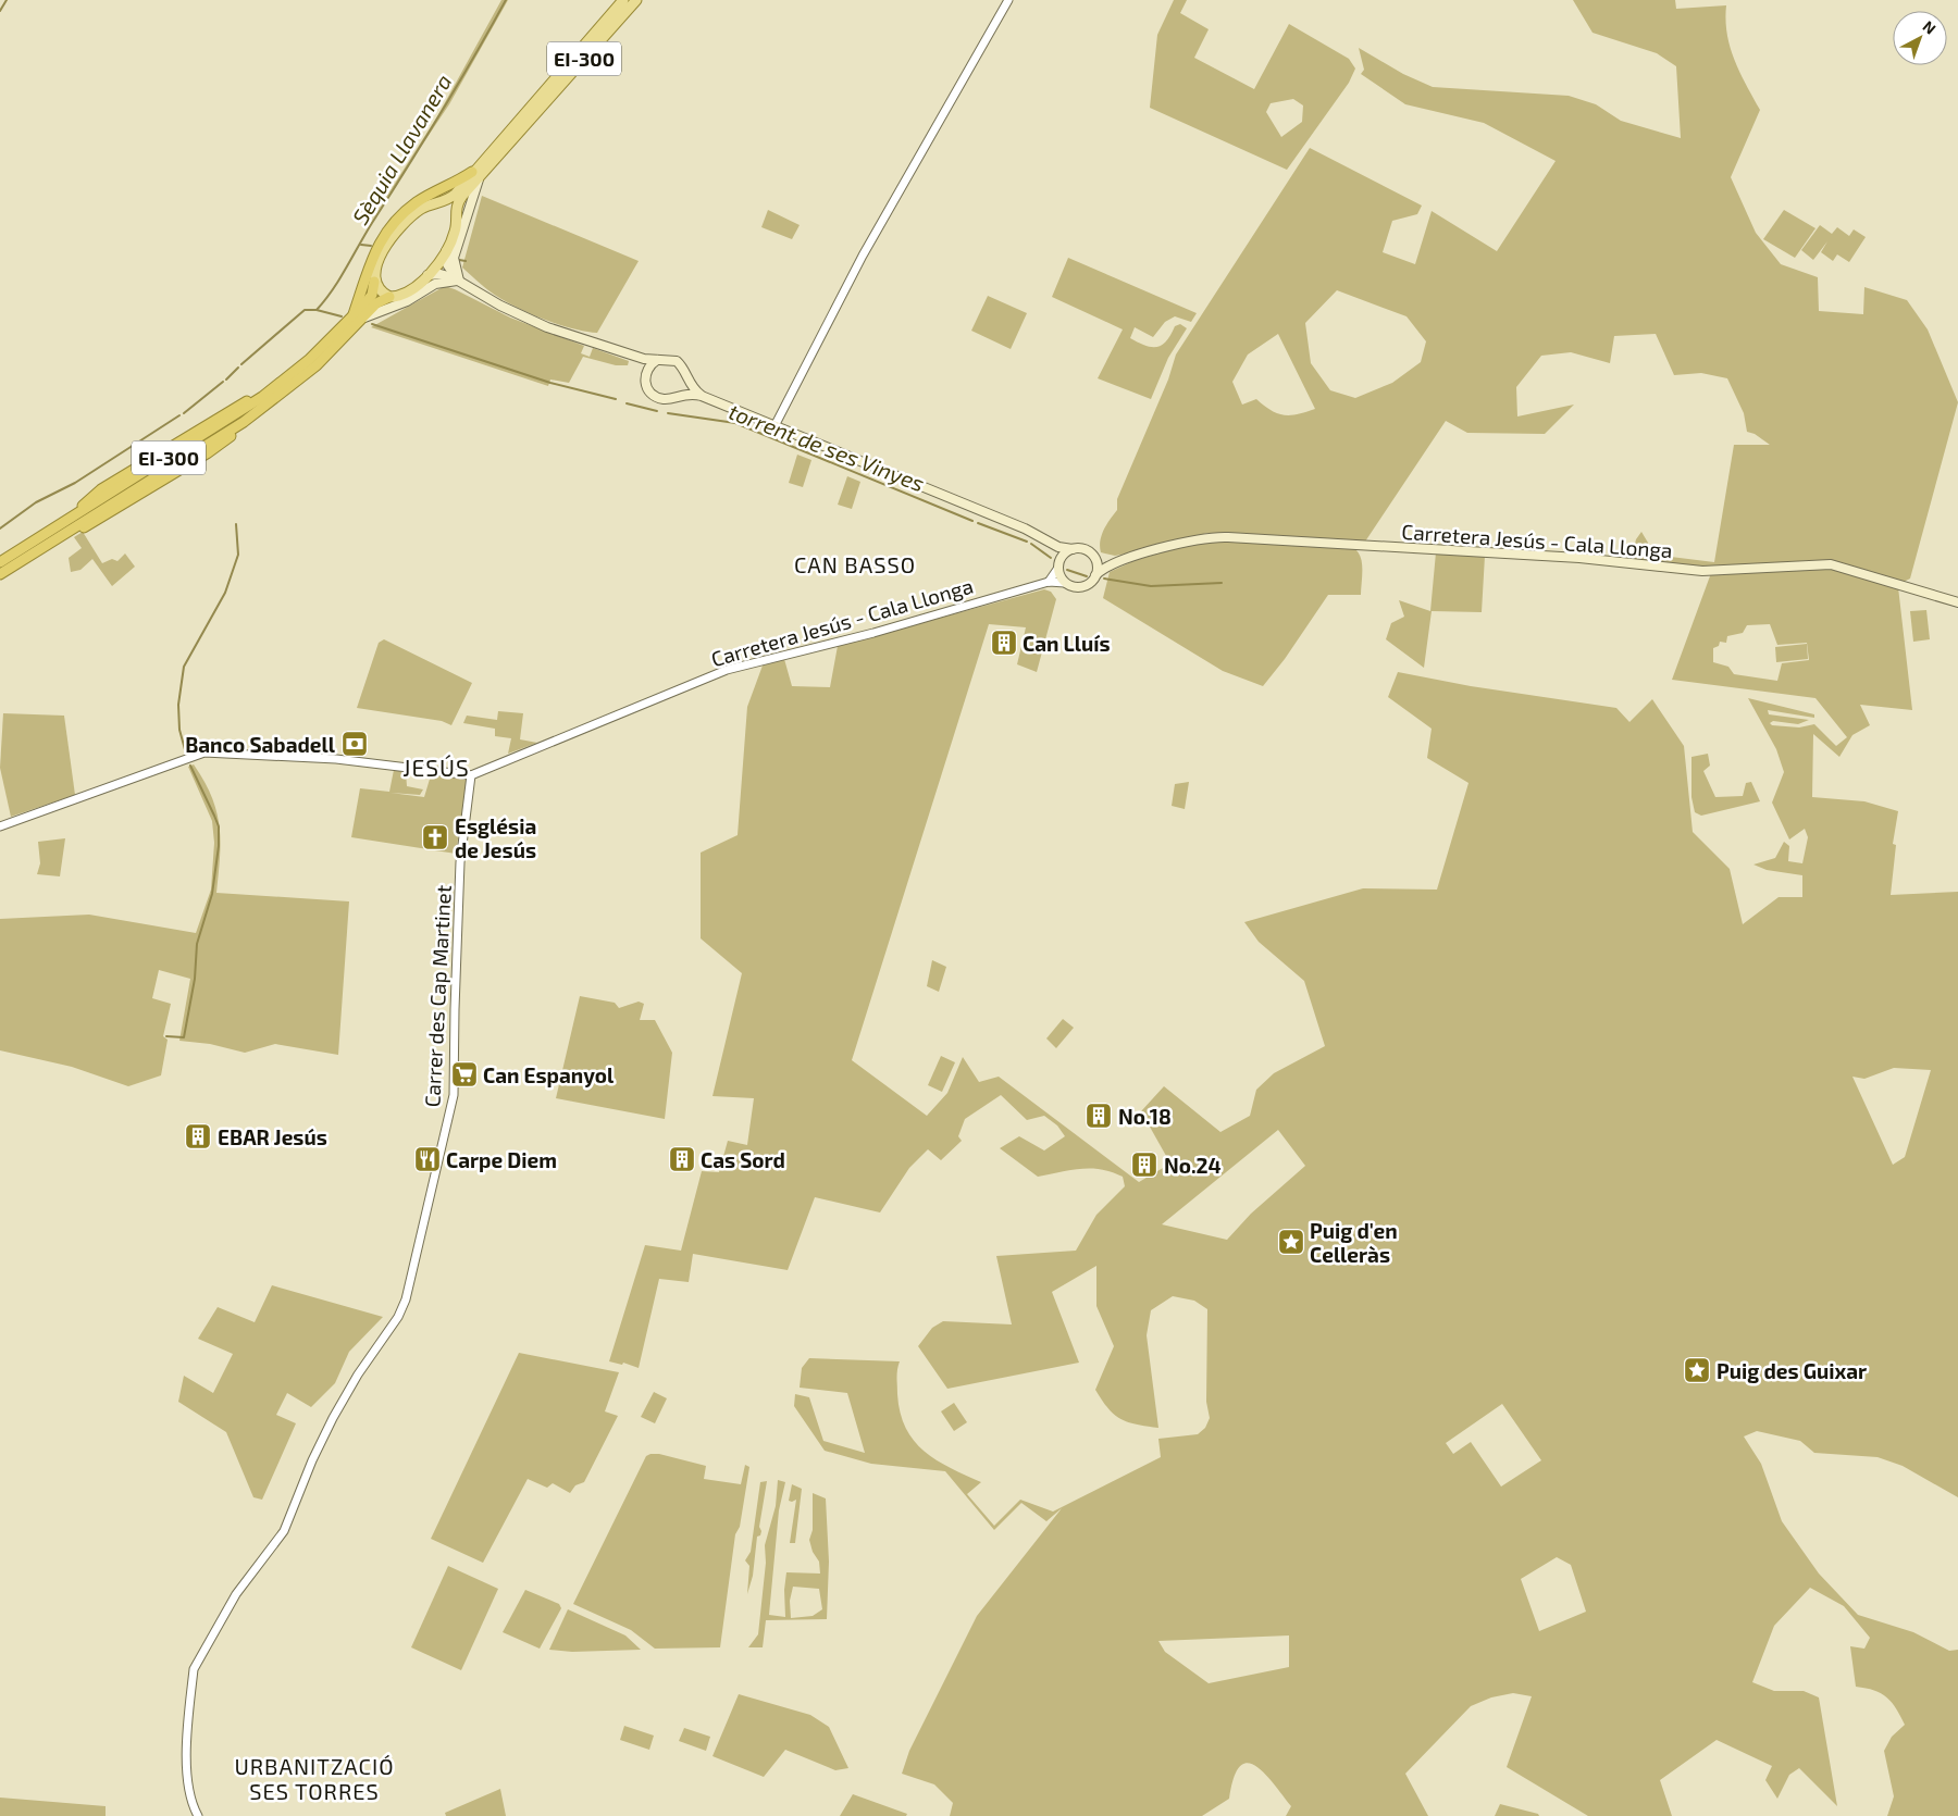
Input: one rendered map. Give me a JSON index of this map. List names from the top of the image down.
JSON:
{
  "streets": {
    "highway": ["EI-300"],
    "main road": ["Carretera Jesús - Cala Llonga"],
    "street": ["Carrer des Cap Martinet"]
  },
  "crossings": [
    ["Carretera Jesús - Cala Llonga", "Carrer des Cap Martinet"]
  ],
  "districts": ["CAN BASSO", "JESÚS", "URBANITZACIÓ SES TORRES"],
  "water": ["Sèquia Llavanera", "torrent de ses Vinyes"],
  "places": {
    "building": [
      "Can Lluís",
      "No.18",
      "EBAR Jesús",
      "Cas Sord",
      "No.24"
    ],
    "bank": ["Banco Sabadell"],
    "church": ["Església de Jesús"],
    "supermarket": ["Can Espanyol"],
    "restaurant": ["Carpe Diem"],
    "place": ["Puig d'en Celleràs", "Puig des Guixar"]
  },
  "north": "top right"
}
